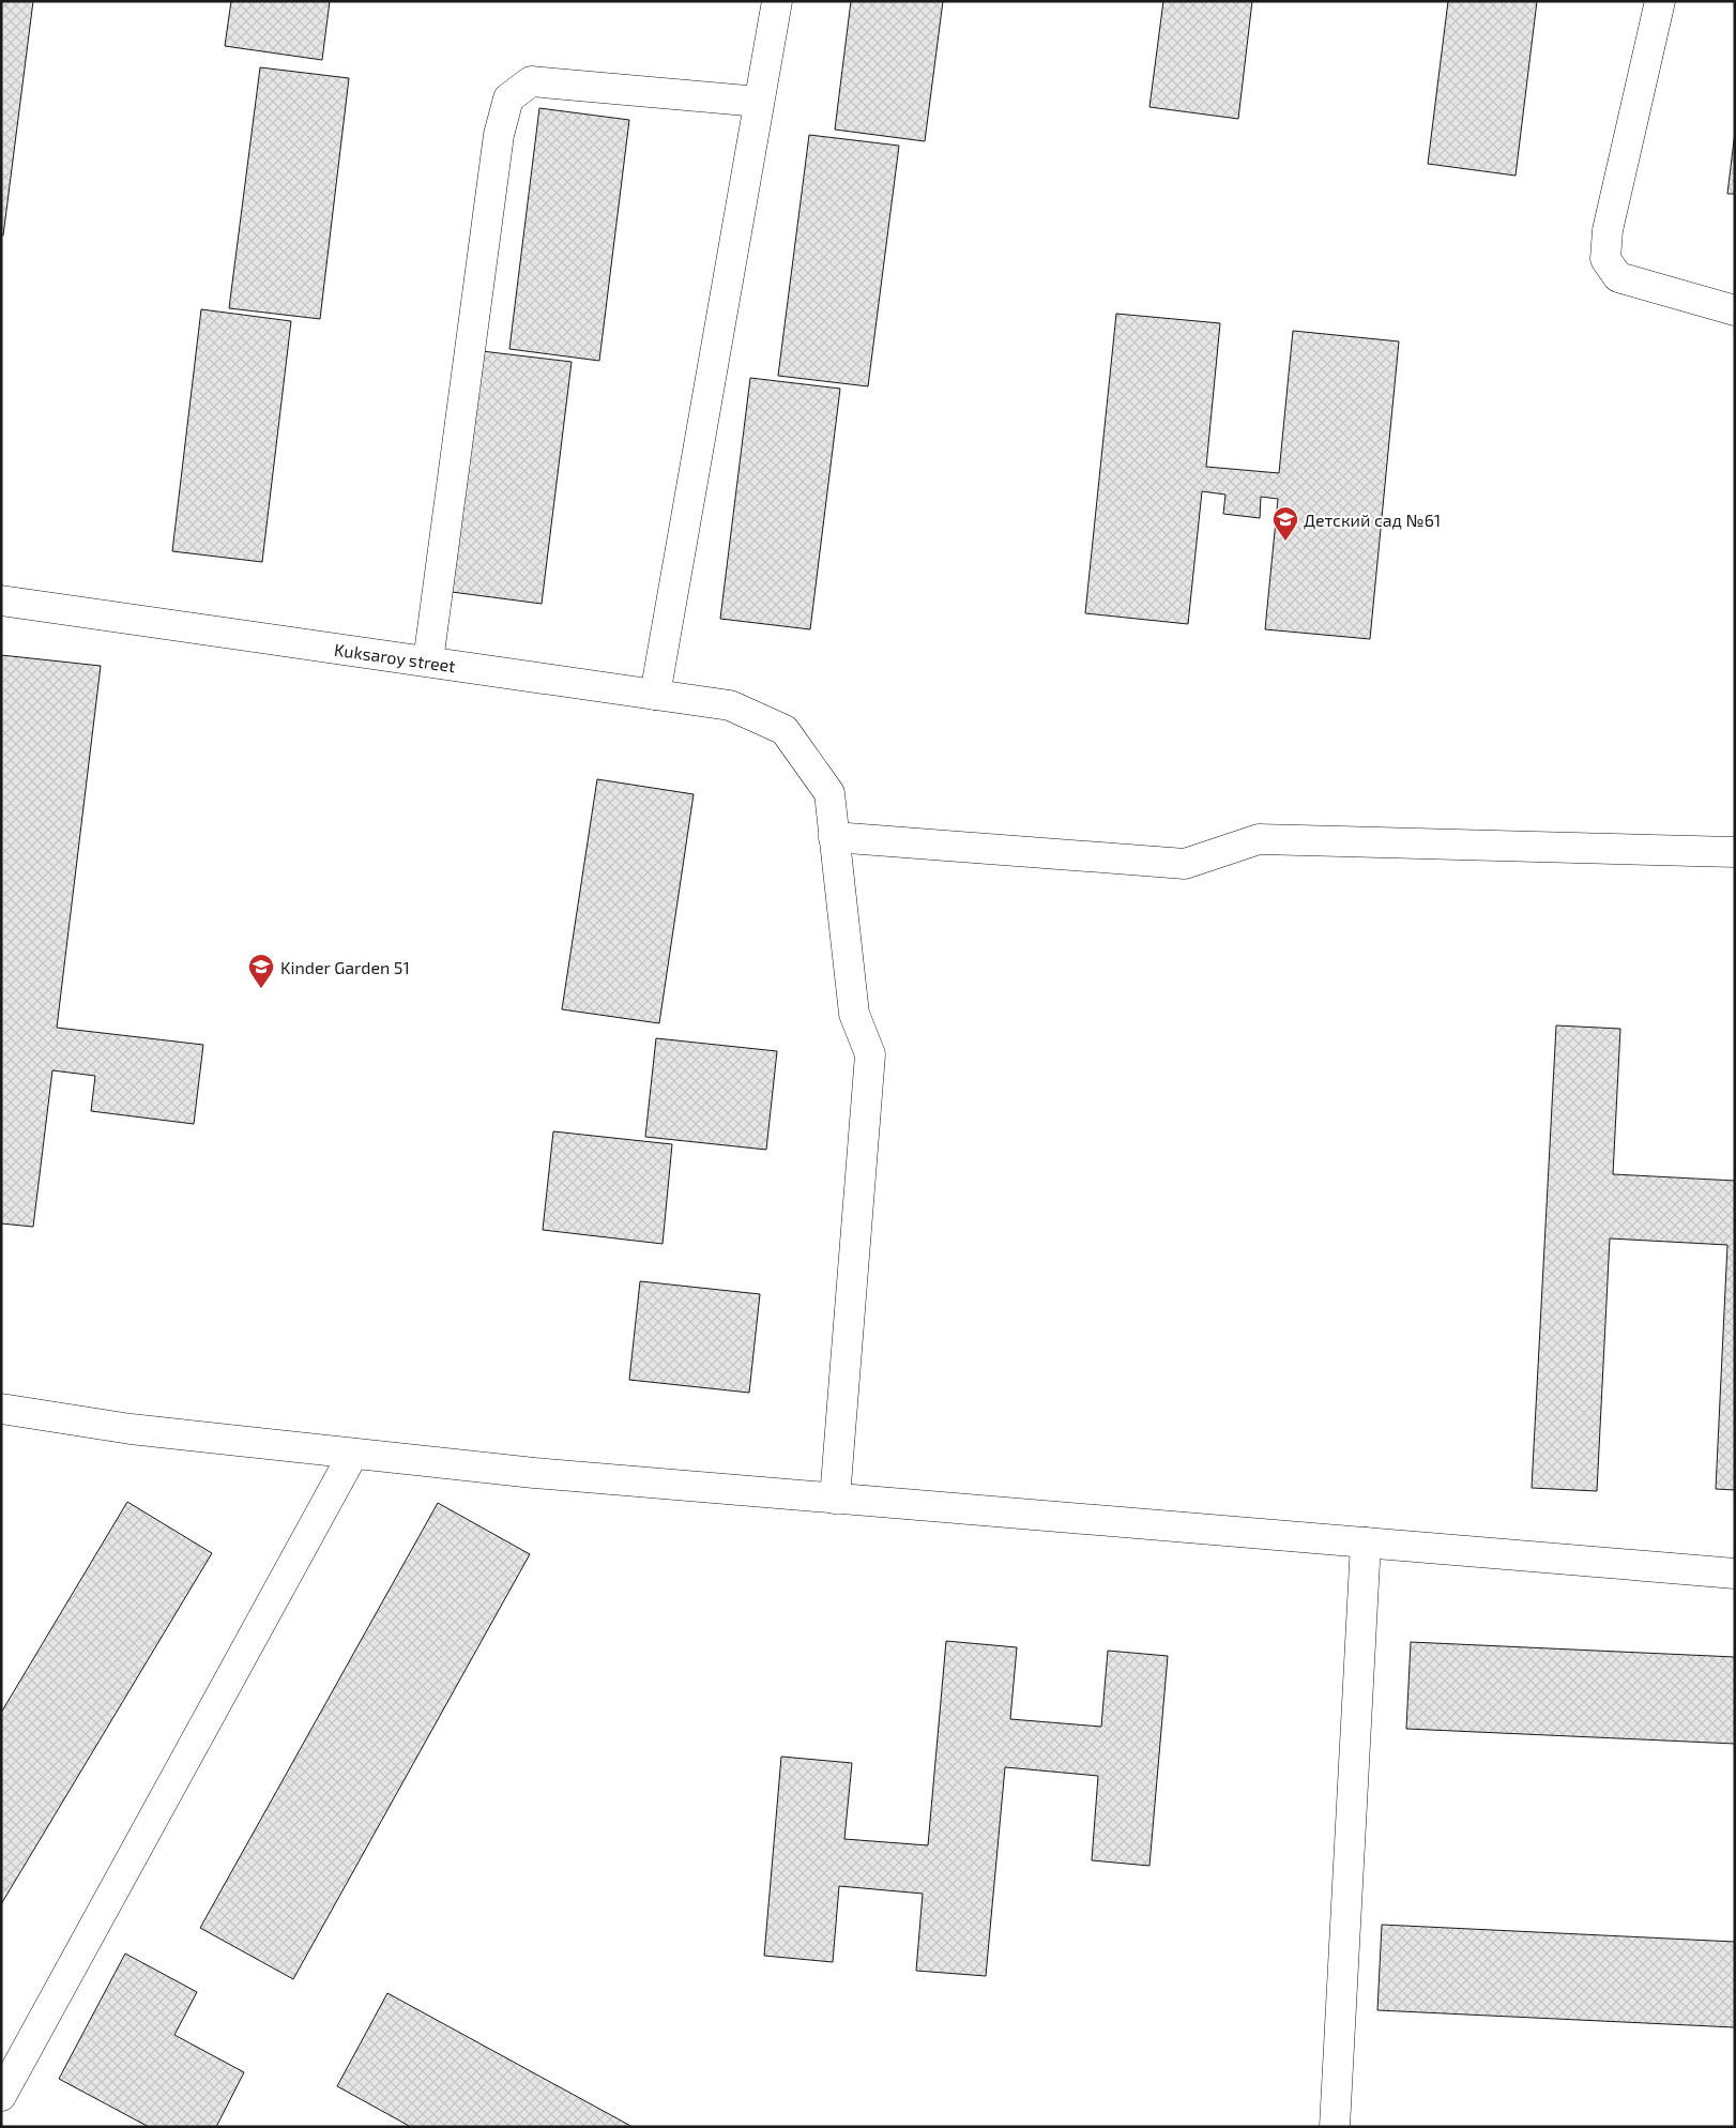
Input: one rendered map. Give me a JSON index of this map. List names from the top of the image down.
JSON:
{
  "streets": {
    "street": ["Kuksaroy street"]
  },
  "places": {
    "school or university": ["Детский сад №61", "Kinder Garden 51"]
  }
}
